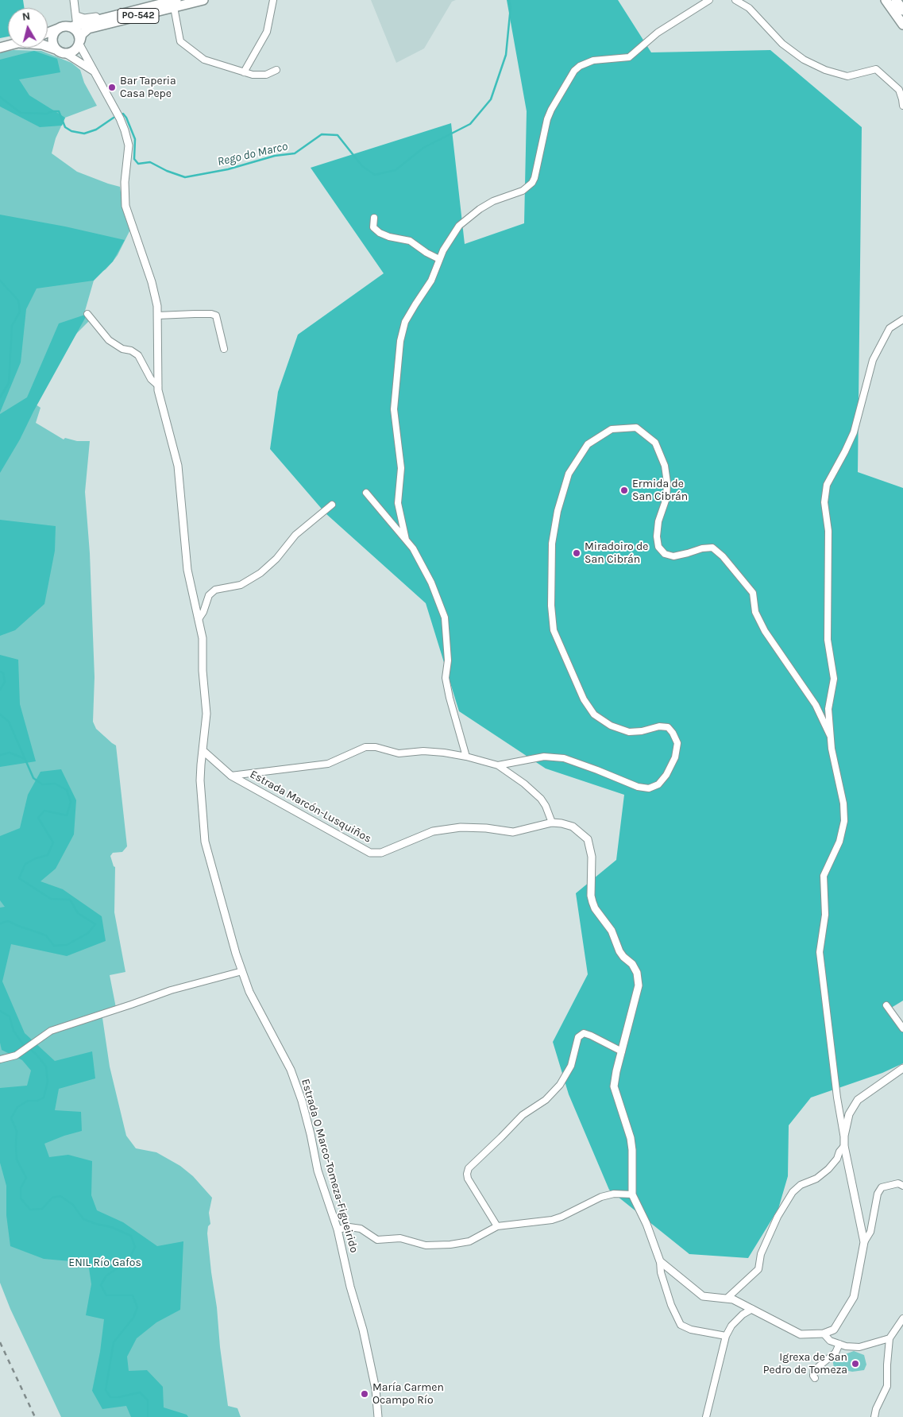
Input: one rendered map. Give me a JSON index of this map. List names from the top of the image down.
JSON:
{
  "streets": {
    "main road": ["PO-542"],
    "street": ["Estrada Marcón-Lusquiños", "Estrada O Marco-Tomeza-Figueirido"]
  },
  "crossings": [
    ["PO-542", "Estrada O Marco-Tomeza-Figueirido"],
    ["Estrada Marcón-Lusquiños", "Estrada O Marco-Tomeza-Figueirido"]
  ],
  "water": ["Rego do Marco"],
  "parks": ["ENIL Río Gafos"],
  "places": [
    "Bar Taperia Casa Pepe",
    "Ermida de San Cibrán",
    "Miradoiro de San Cibrán",
    "Igrexa de San Pedro de Tomeza",
    "María Carmen Ocampo Río"
  ],
  "north": "top"
}
